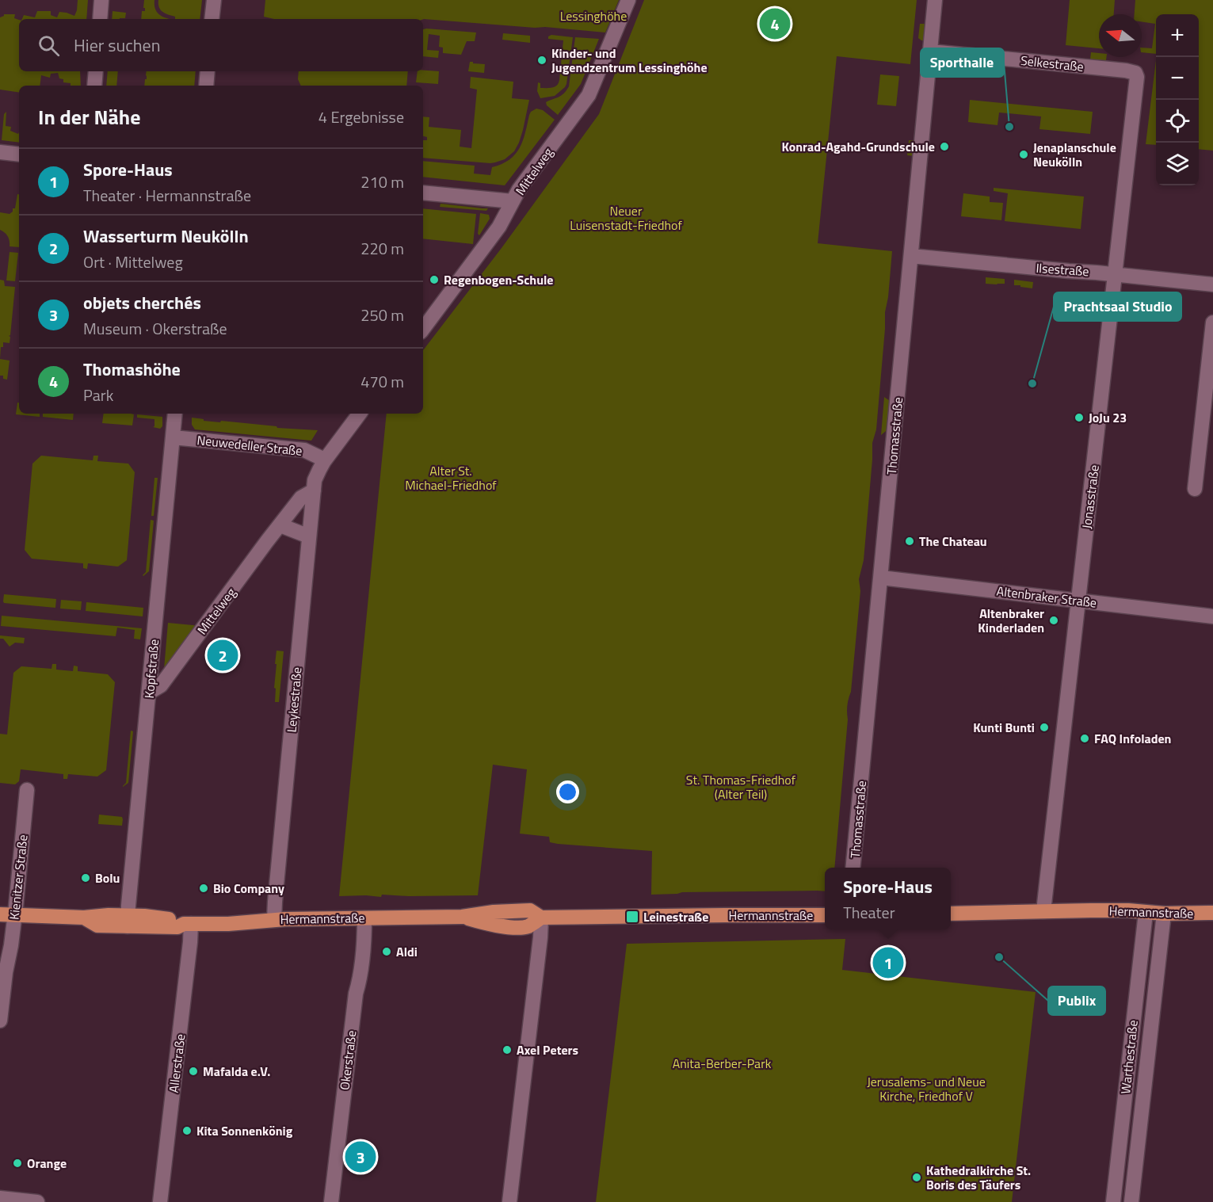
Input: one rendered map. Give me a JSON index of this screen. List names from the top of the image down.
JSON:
{
  "streets": {
    "main road": ["Hermannstraße"],
    "street": [
      "Selkestraße",
      "Mittelweg",
      "Ilsestraße",
      "Thomasstraße",
      "Neuwedeller Straße",
      "Jonasstraße",
      "Altenbraker Straße",
      "Kopfstraße",
      "Leykestraße",
      "Kienitzer Straße",
      "Warthestraße",
      "Okerstraße",
      "Allerstraße"
    ]
  },
  "crossings": [
    ["Selkestraße", "Thomasstraße"],
    ["Selkestraße", "Jonasstraße"],
    ["Mittelweg", "Neuwedeller Straße"],
    ["Mittelweg", "Kopfstraße"],
    ["Mittelweg", "Leykestraße"],
    ["Ilsestraße", "Thomasstraße"],
    ["Ilsestraße", "Jonasstraße"],
    ["Thomasstraße", "Altenbraker Straße"],
    ["Neuwedeller Straße", "Kopfstraße"],
    ["Jonasstraße", "Altenbraker Straße"],
    ["Jonasstraße", "Hermannstraße"],
    ["Kopfstraße", "Hermannstraße"],
    ["Leykestraße", "Hermannstraße"],
    ["Kienitzer Straße", "Hermannstraße"],
    ["Hermannstraße", "Warthestraße"],
    ["Hermannstraße", "Okerstraße"],
    ["Hermannstraße", "Allerstraße"]
  ],
  "parks": [
    "Lessinghöhe",
    "Neuer Luisenstadt-Friedhof",
    "Alter St. Michael-Friedhof",
    "St. Thomas-Friedhof (Alter Teil)",
    "Anita-Berber-Park",
    "Jerusalems- und Neue Kirche, Friedhof V"
  ],
  "places": {
    "other": [
      "Kinder- und Jugendzentrum Lessinghöhe",
      "Sporthalle",
      "Konrad-Agahd-Grundschule",
      "Jenaplanschule Neukölln",
      "Regenbogen-Schule",
      "Prachtsaal Studio",
      "JoJu 23",
      "The Chateau",
      "Altenbraker Kinderladen",
      "Kunti Bunti",
      "FAQ Infoladen",
      "Bolu",
      "Bio Company",
      "Aldi",
      "Publix",
      "Axel Peters",
      "Mafalda e.V.",
      "Kita Sonnenkönig",
      "Orange",
      "Kathedralkirche St. Boris des Täufers"
    ],
    "transit": ["Leinestraße"]
  },
  "north": "left",
  "page": {
    "pins": [
      "4",
      "2",
      "1",
      "3"
    ],
    "map_buttons": ["+", "−"],
    "search": "Hier suchen",
    "heading": ["In der Nähe", "4 Ergebnisse"],
    "list": [
      {
        "mark": "1",
        "name": "Spore-Haus",
        "note": "Theater · Hermannstraße",
        "value": "210 m"
      },
      {
        "mark": "2",
        "name": "Wasserturm Neukölln",
        "note": "Ort · Mittelweg",
        "value": "220 m"
      },
      {
        "mark": "3",
        "name": "objets cherchés",
        "note": "Museum · Okerstraße",
        "value": "250 m"
      },
      {
        "mark": "4",
        "name": "Thomashöhe",
        "note": "Park",
        "value": "470 m"
      }
    ],
    "popup": ["Spore-Haus", "Theater"]
  }
}
